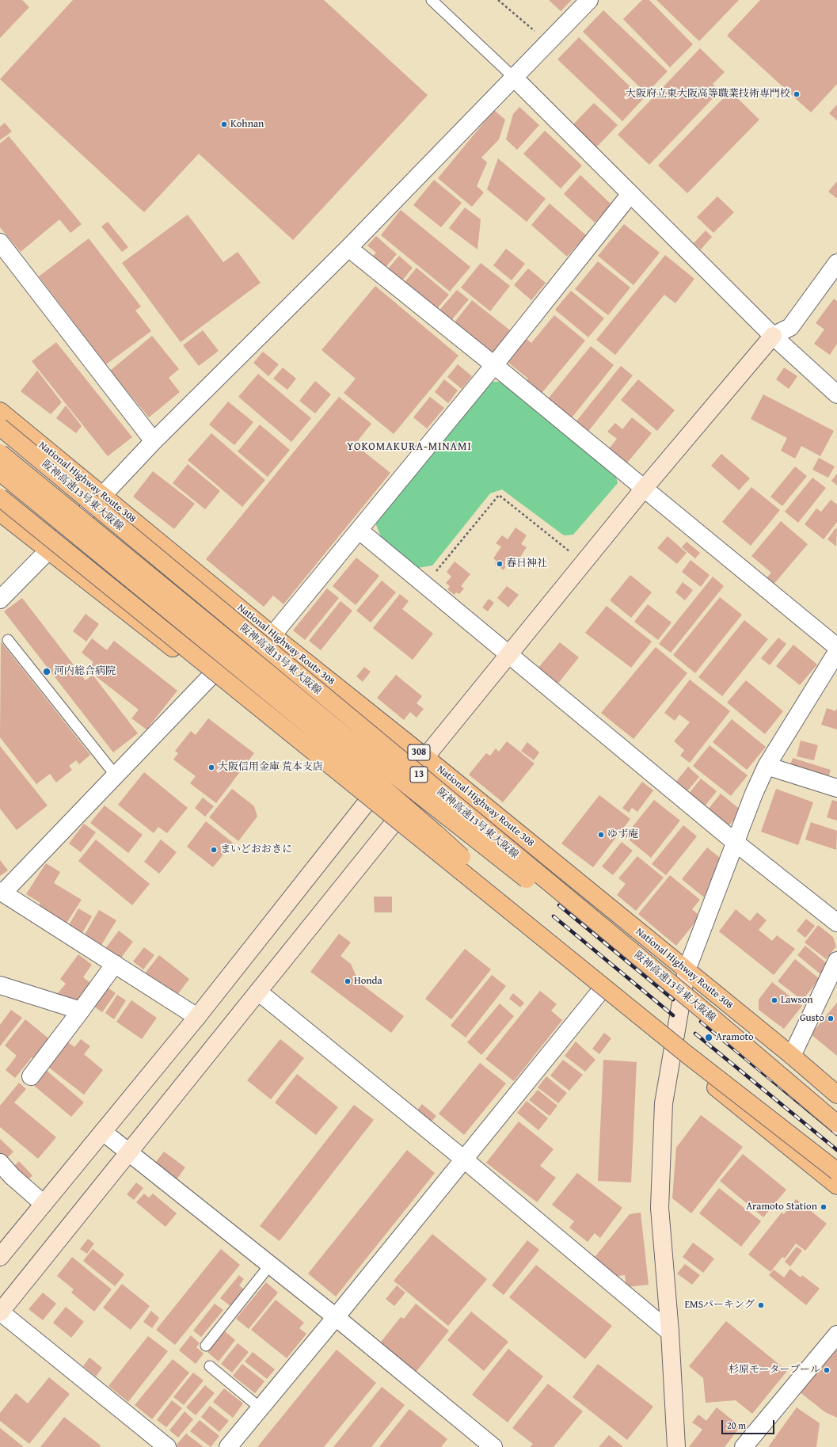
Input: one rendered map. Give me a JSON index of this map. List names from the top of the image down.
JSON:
{
  "streets": {
    "highway": [
      "National Highway Route 308",
      "阪神高速13号東大阪線",
      "308",
      "13"
    ]
  },
  "districts": ["YOKOMAKURA-MINAMI"],
  "places": [
    "大阪府立東大阪高等職業技術専門校",
    "Kohnan",
    "春日神社",
    "河内総合病院",
    "大阪信用金庫 荒本支店",
    "ゆず庵",
    "まいどおおきに",
    "Honda",
    "Lawson",
    "Gusto",
    "Aramoto",
    "Aramoto Station",
    "EMSパーキング",
    "杉原モータープール"
  ],
  "scale_bar": "20 m"
}
